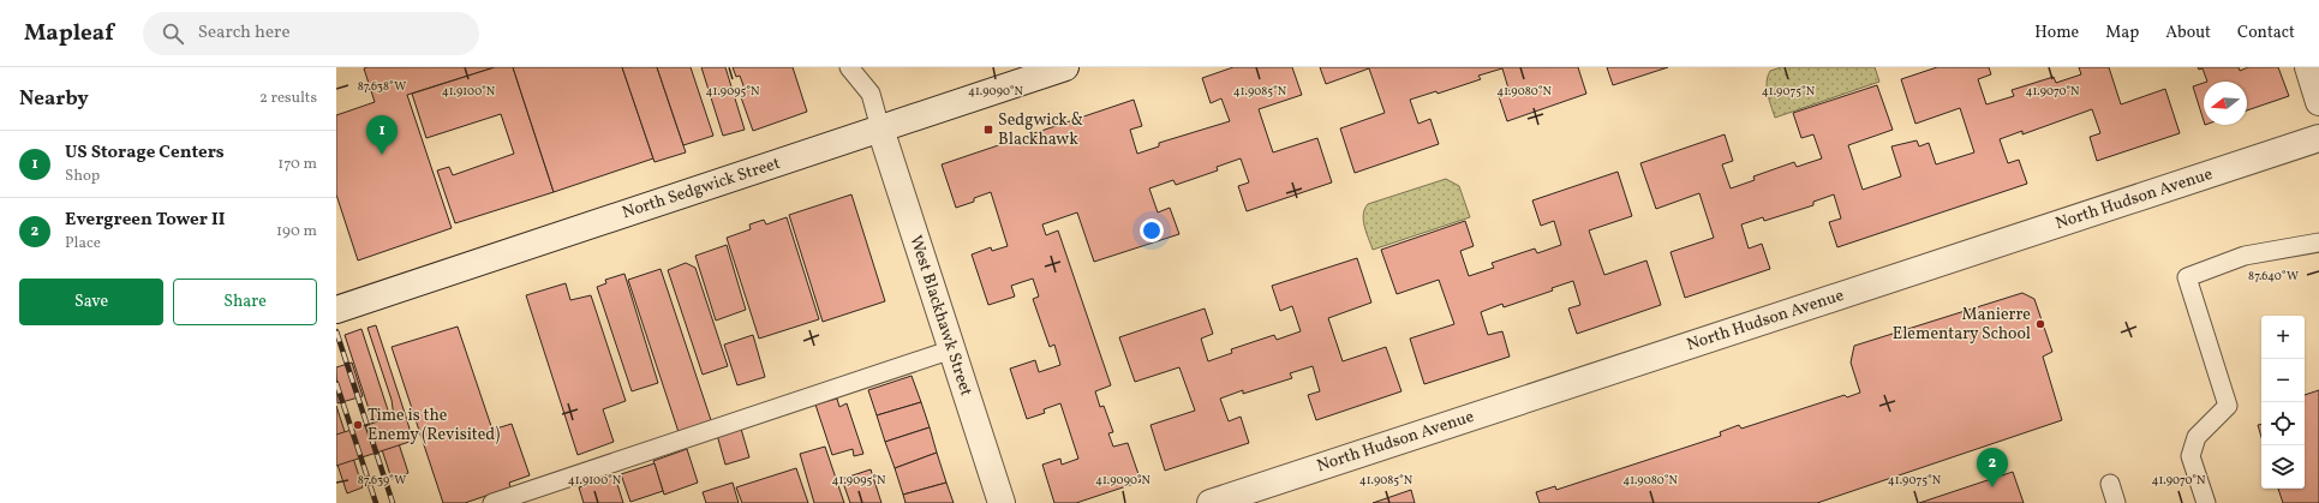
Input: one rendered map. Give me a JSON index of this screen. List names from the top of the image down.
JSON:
{
  "streets": {
    "street": ["North Sedgwick Street", "North Hudson Avenue", "West Blackhawk Street"]
  },
  "crossings": [
    ["North Sedgwick Street", "West Blackhawk Street"]
  ],
  "places": {
    "transit": ["Sedgwick & Blackhawk"],
    "other": ["Manierre Elementary School", "Time is the Enemy (Revisited)"]
  },
  "north": "left",
  "page": {
    "header": "Mapleaf",
    "search": "Search here",
    "nav": [
      "Home",
      "Map",
      "About",
      "Contact"
    ],
    "heading": ["Nearby", "2 results"],
    "pins": ["1", "2"],
    "list": [
      {
        "mark": "1",
        "name": "US Storage Centers",
        "note": "Shop",
        "value": "170 m"
      },
      {
        "mark": "2",
        "name": "Evergreen Tower II",
        "note": "Place",
        "value": "190 m"
      }
    ],
    "buttons": ["Save", "Share"],
    "map_buttons": ["+", "−"]
  },
  "coordinates": [
    "87.638°W",
    "41.9100°N",
    "41.9095°N",
    "41.9090°N",
    "41.9085°N",
    "41.9080°N",
    "41.9075°N",
    "41.9070°N",
    "87.640°W",
    "87.639°W"
  ]
}
